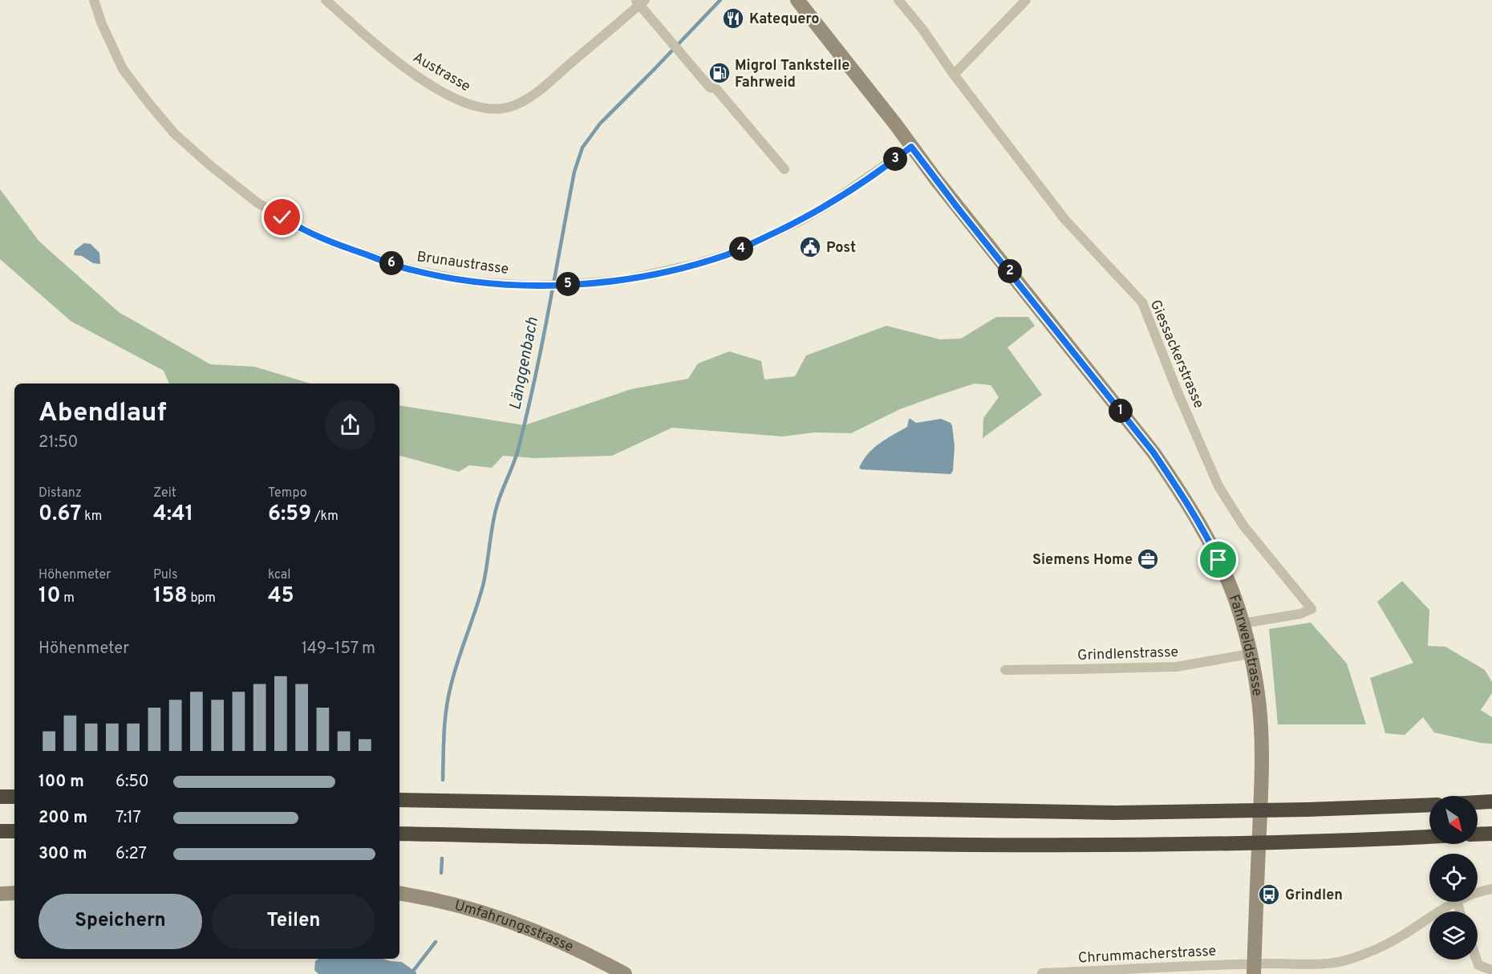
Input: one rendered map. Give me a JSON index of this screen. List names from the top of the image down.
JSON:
{
  "streets": {
    "street": [
      "Austrasse",
      "Brunaustrasse",
      "Giessackerstrasse",
      "Fahrweidstrasse",
      "Grindlenstrasse",
      "Umfahrungsstrasse",
      "Chrummacherstrasse"
    ]
  },
  "crossings": [
    ["Brunaustrasse", "Fahrweidstrasse"],
    ["Giessackerstrasse", "Fahrweidstrasse"],
    ["Fahrweidstrasse", "Grindlenstrasse"],
    ["Fahrweidstrasse", "Chrummacherstrasse"]
  ],
  "water": ["Länggenbach"],
  "places": {
    "restaurant": ["Katequero"],
    "fuel station": ["Migrol Tankstelle Fahrweid"],
    "public building": ["Post"],
    "office": ["Siemens Home"],
    "bus stop": ["Grindlen"]
  },
  "north": "bottom right",
  "page": {
    "pins": [
      "3",
      "4",
      "6",
      "2",
      "5",
      "1"
    ],
    "heading": ["Abendlauf", "21:50"],
    "stats": [
      ["Distanz", "0.67 km"],
      ["Zeit", "4:41"],
      ["Tempo", "6:59 /km"],
      ["Höhenmeter", "10 m"],
      ["Puls", "158 bpm"],
      ["kcal", "45"]
    ],
    "chart": ["Höhenmeter", "149–157 m"],
    "list": [
      {
        "name": "100 m",
        "note": "6:50"
      },
      {
        "name": "200 m",
        "note": "7:17"
      },
      {
        "name": "300 m",
        "note": "6:27"
      }
    ],
    "buttons": ["Speichern", "Teilen"]
  }
}
